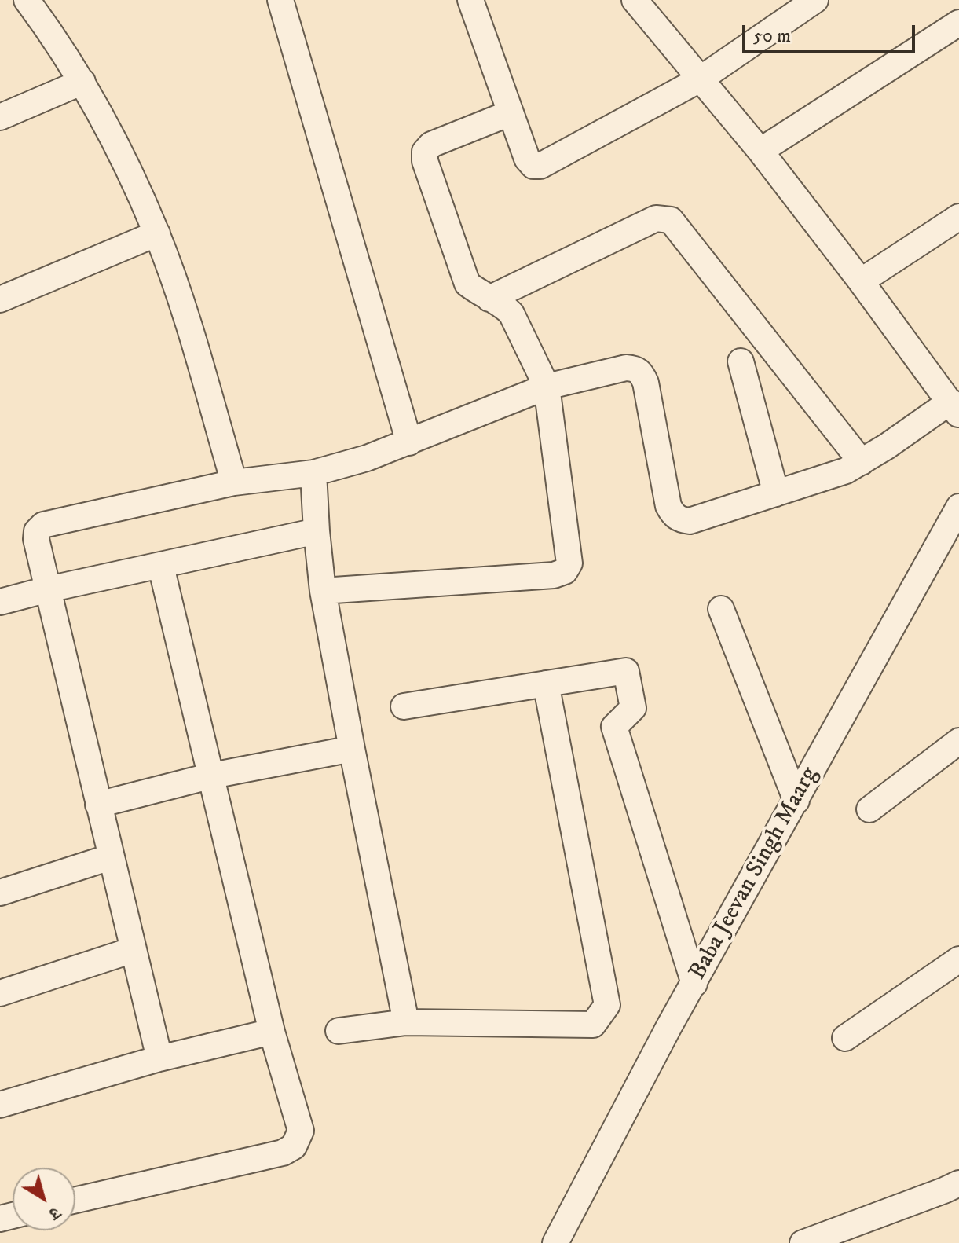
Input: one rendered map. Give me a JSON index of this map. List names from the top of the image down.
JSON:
{
  "streets": {
    "street": ["Baba Jeevan Singh Maarg"]
  },
  "scale_bar": "50 m",
  "north": "bottom right"
}
